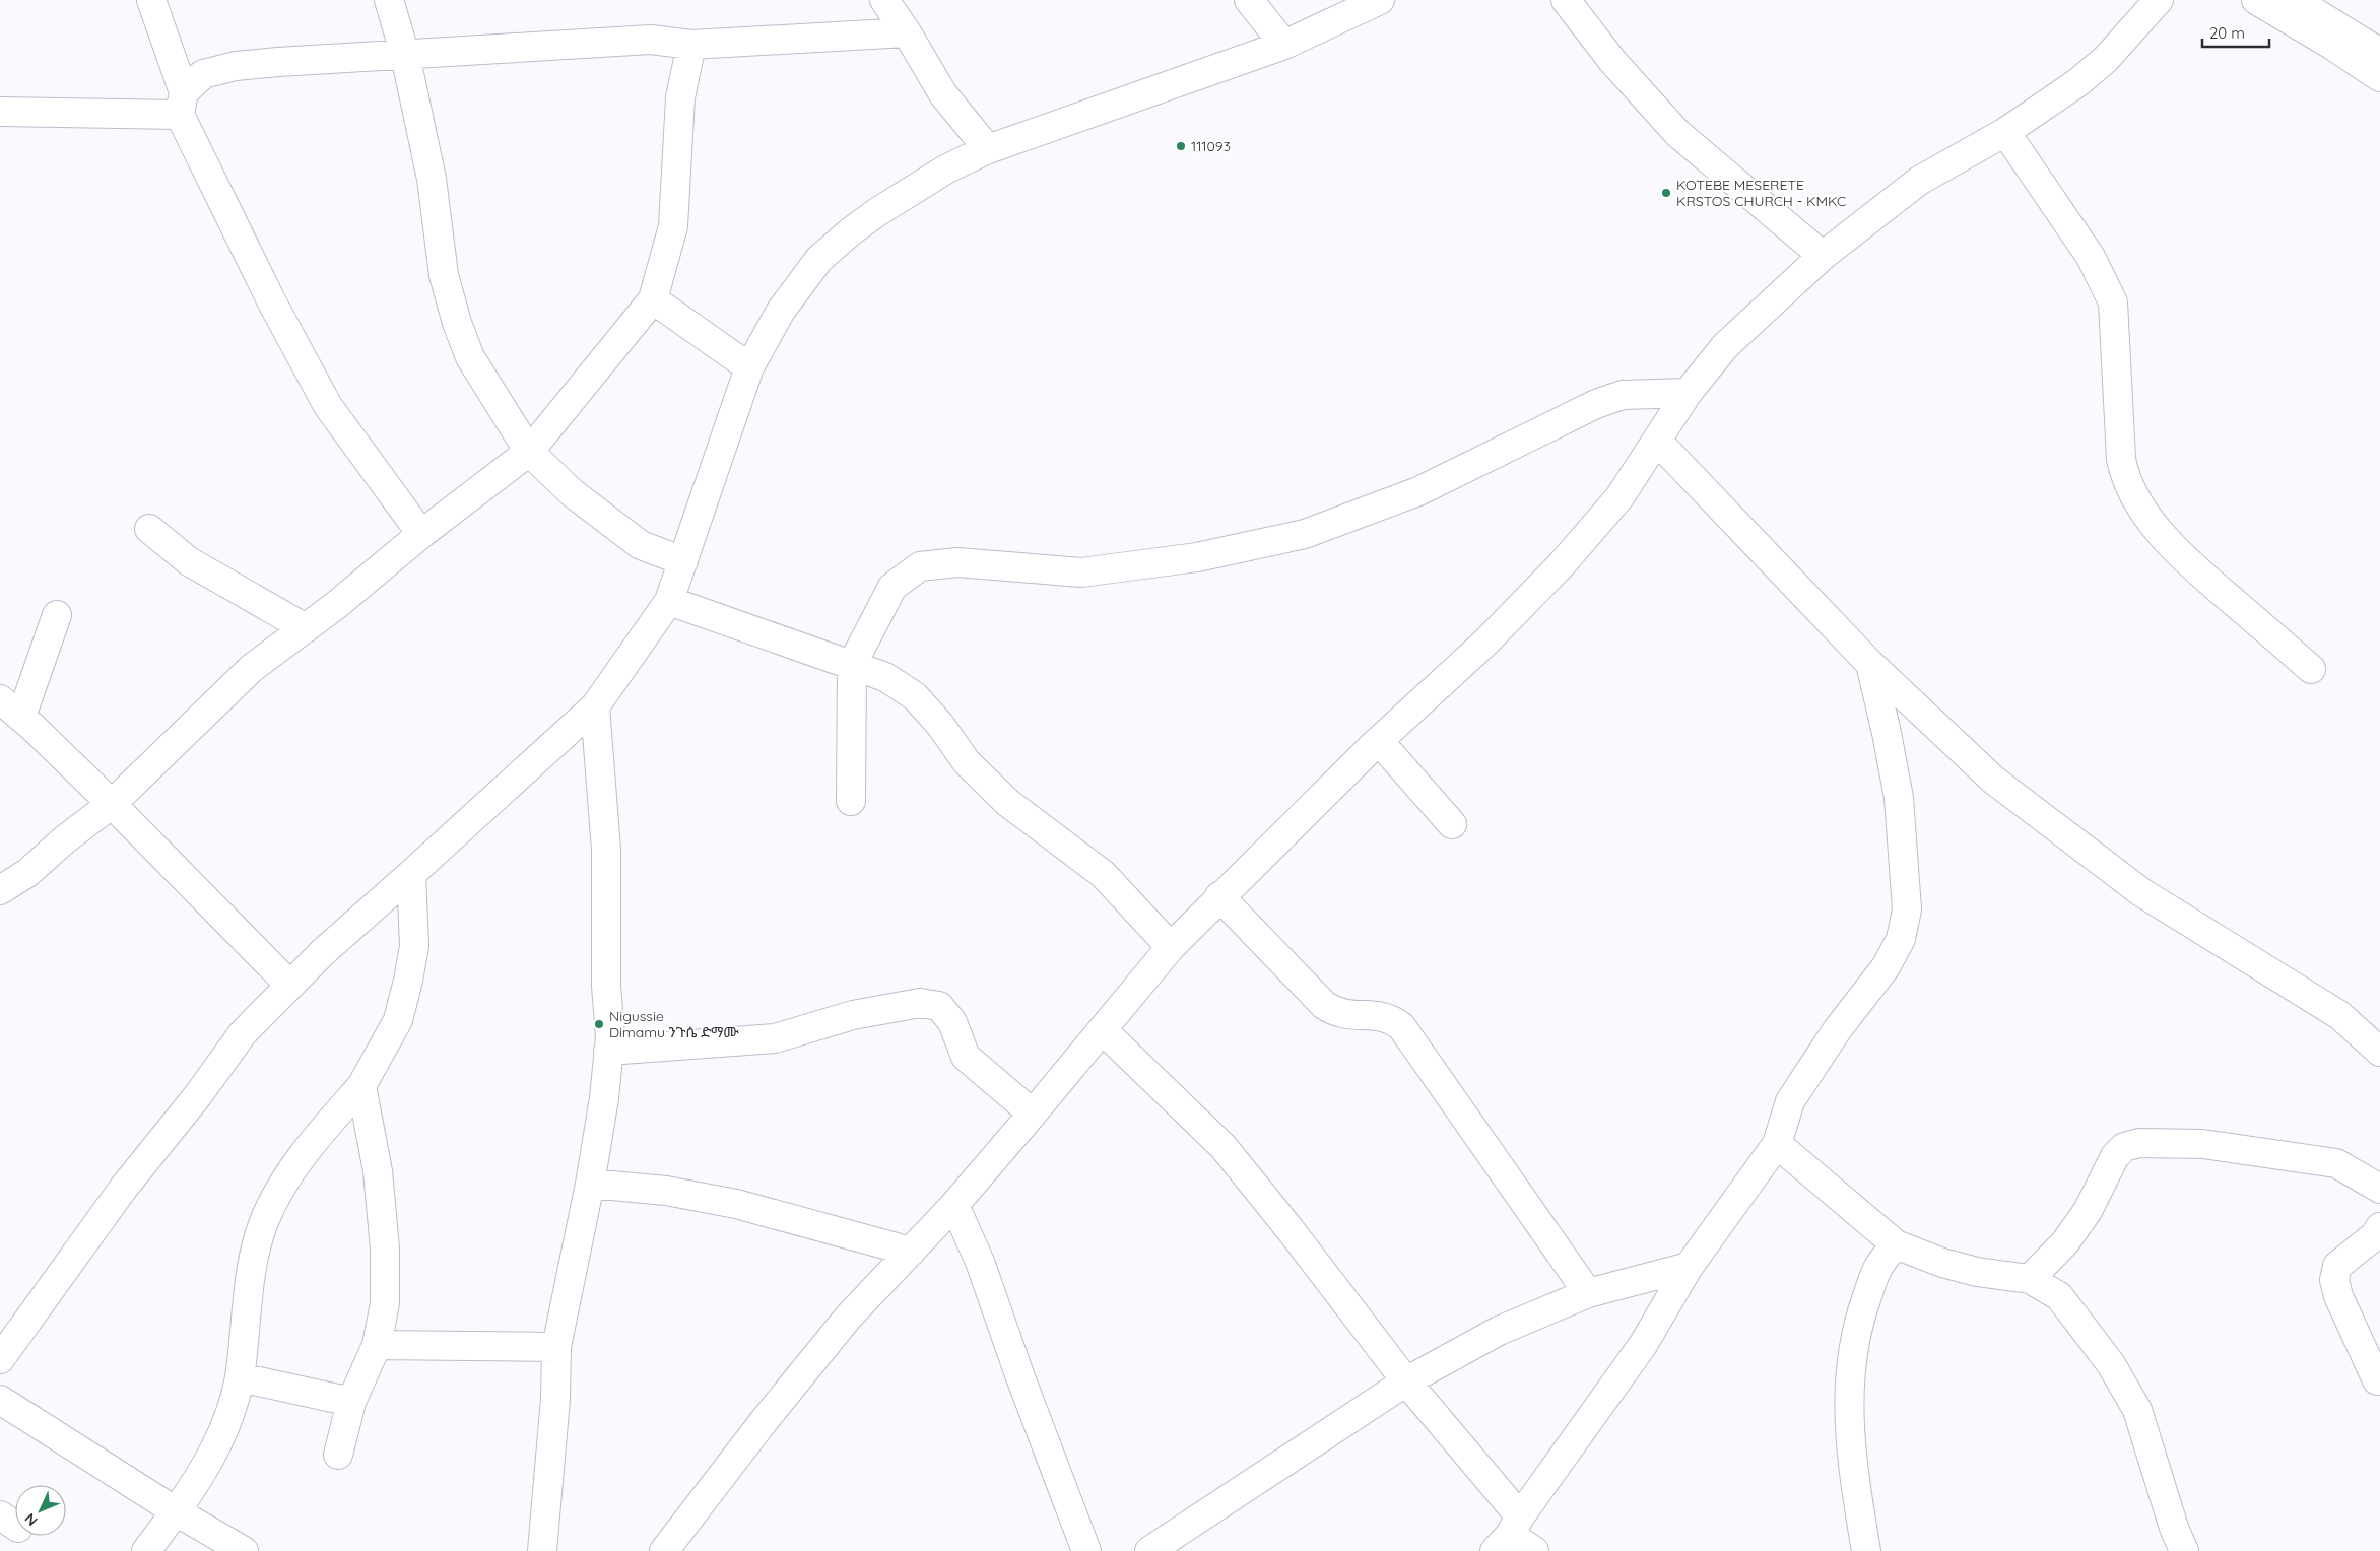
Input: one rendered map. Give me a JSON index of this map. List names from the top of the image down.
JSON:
{
  "places": ["111093", "KOTEBE MESERETE KRSTOS CHURCH - KMKC", "Nigussie Dimamu ንጉሴ ድማሙ"],
  "scale_bar": "20 m",
  "north": "bottom left"
}
